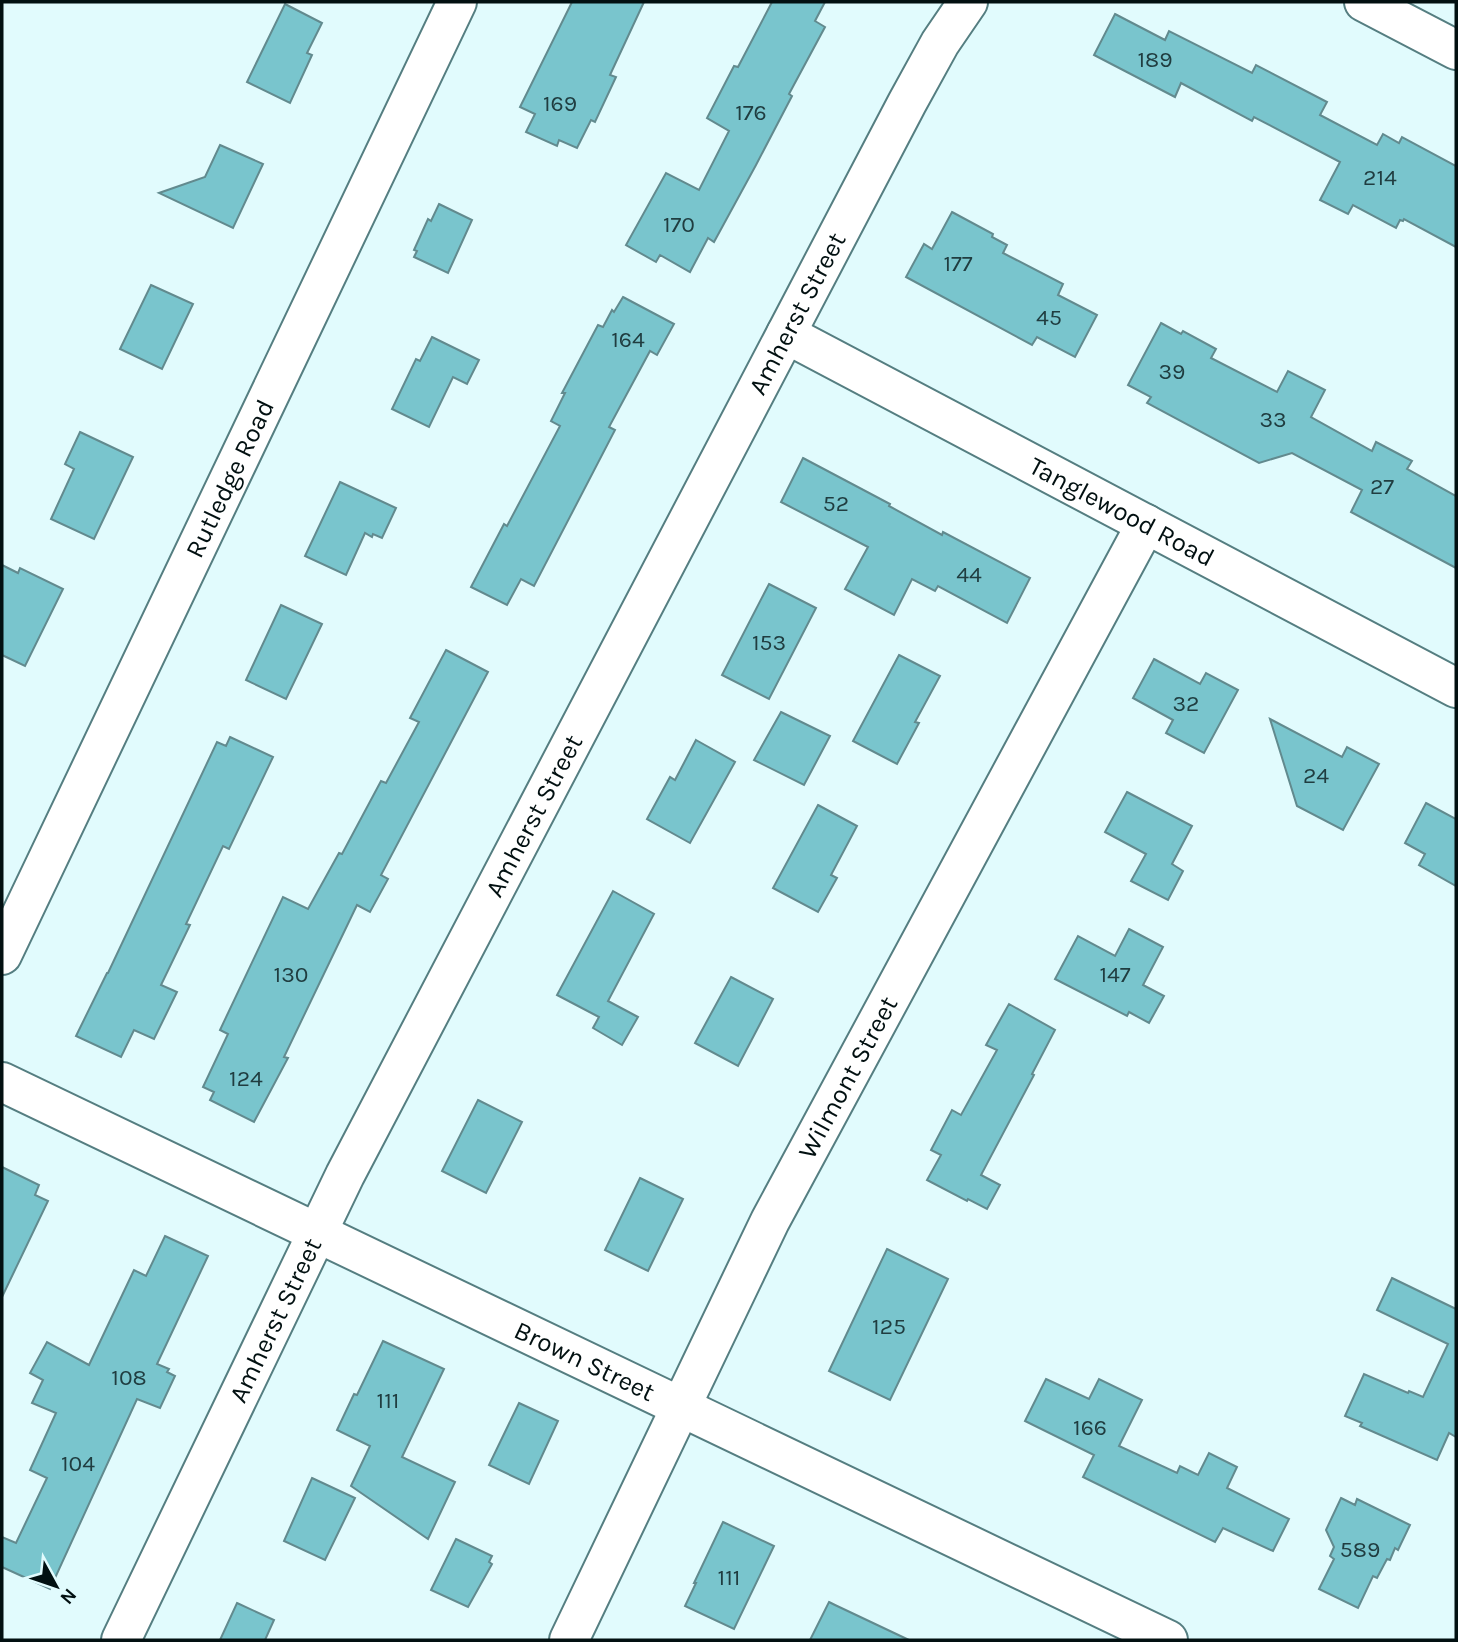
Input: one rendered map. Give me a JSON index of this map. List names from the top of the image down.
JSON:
{
  "streets": {
    "street": [
      "Amherst Street",
      "Rutledge Road",
      "Tanglewood Road",
      "Wilmont Street",
      "Brown Street"
    ]
  },
  "crossings": [
    ["Amherst Street", "Tanglewood Road"],
    ["Amherst Street", "Brown Street"],
    ["Tanglewood Road", "Wilmont Street"],
    ["Wilmont Street", "Brown Street"]
  ],
  "house_numbers": [
    "189",
    "169",
    "176",
    "214",
    "170",
    "177",
    "45",
    "164",
    "39",
    "33",
    "27",
    "52",
    "44",
    "153",
    "32",
    "24",
    "130",
    "147",
    "124",
    "125",
    "108",
    "111",
    "166",
    "104",
    "589",
    "111"
  ],
  "north": "bottom right"
}
